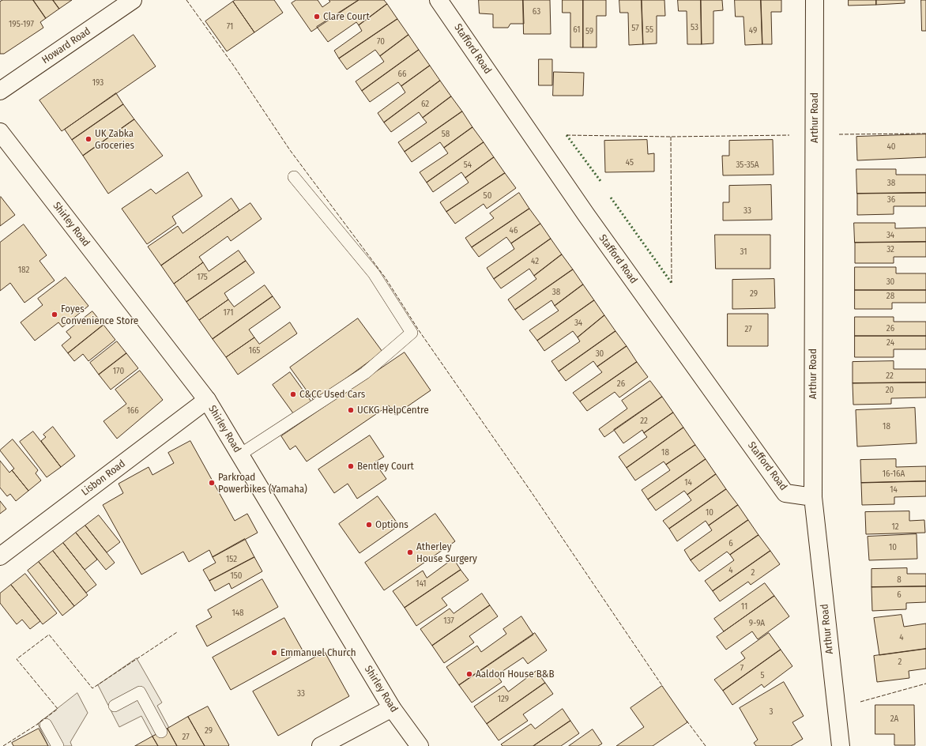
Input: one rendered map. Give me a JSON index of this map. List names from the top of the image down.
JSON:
{
  "streets": {
    "street": [
      "Howard Road",
      "Stafford Road",
      "Arthur Road",
      "Shirley Road",
      "Lisbon Road"
    ]
  },
  "crossings": [
    ["Stafford Road", "Arthur Road"],
    ["Shirley Road", "Lisbon Road"]
  ],
  "places": [
    "Clare Court",
    "UK Zabka Groceries",
    "Foyes Convenience Store",
    "C&CC Used Cars",
    "UCKG HelpCentre",
    "Bentley Court",
    "Parkroad Powerbikes (Yamaha)",
    "Options",
    "Atherley House Surgery",
    "Emmanuel Church",
    "Aaldon House B&B"
  ],
  "house_numbers": [
    "63",
    "195-197",
    "71",
    "53",
    "57",
    "61",
    "55",
    "49",
    "59",
    "70",
    "66",
    "193",
    "62",
    "58",
    "40",
    "45",
    "54",
    "35-35A",
    "38",
    "50",
    "36",
    "33",
    "46",
    "34",
    "32",
    "31",
    "42",
    "182",
    "175",
    "30",
    "38",
    "29",
    "28",
    "171",
    "34",
    "26",
    "27",
    "24",
    "165",
    "30",
    "170",
    "22",
    "26",
    "20",
    "166",
    "22",
    "18",
    "18",
    "16-16A",
    "14",
    "14",
    "10",
    "12",
    "6",
    "10",
    "152",
    "4",
    "2",
    "150",
    "8",
    "141",
    "6",
    "11",
    "148",
    "137",
    "9-9A",
    "4",
    "2",
    "7",
    "5",
    "33",
    "129",
    "3",
    "2A",
    "29",
    "27"
  ]
}
